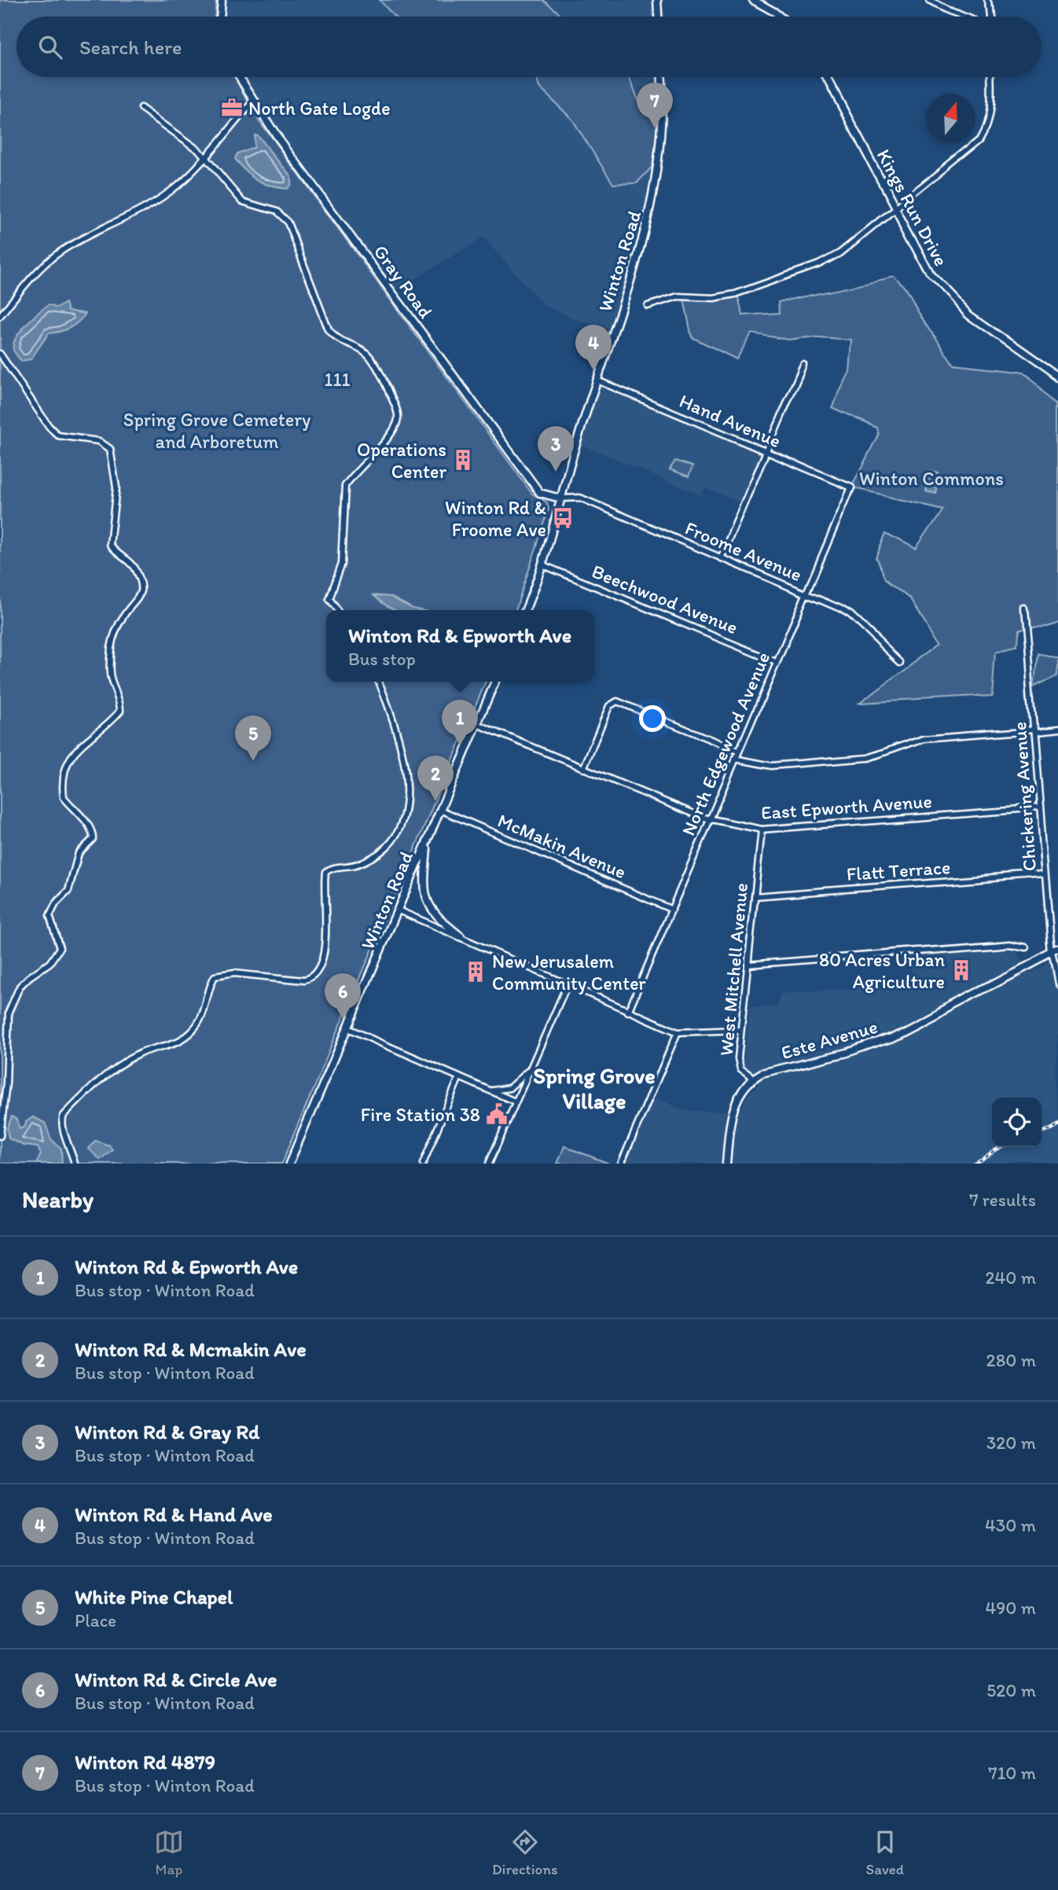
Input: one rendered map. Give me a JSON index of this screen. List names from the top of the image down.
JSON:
{
  "streets": {
    "street": [
      "Kings Run Drive",
      "Winton Road",
      "Gray Road",
      "Hand Avenue",
      "Froome Avenue",
      "Beechwood Avenue",
      "North Edgewood Avenue",
      "Chickering Avenue",
      "East Epworth Avenue",
      "McMakin Avenue",
      "Flatt Terrace",
      "West Mitchell Avenue",
      "Este Avenue"
    ]
  },
  "crossings": [
    ["Winton Road", "Gray Road"],
    ["Winton Road", "Hand Avenue"],
    ["Winton Road", "Froome Avenue"],
    ["Winton Road", "Beechwood Avenue"],
    ["Winton Road", "East Epworth Avenue"],
    ["Winton Road", "McMakin Avenue"],
    ["Gray Road", "Froome Avenue"],
    ["Hand Avenue", "North Edgewood Avenue"],
    ["Froome Avenue", "North Edgewood Avenue"],
    ["Beechwood Avenue", "North Edgewood Avenue"],
    ["North Edgewood Avenue", "East Epworth Avenue"],
    ["North Edgewood Avenue", "McMakin Avenue"],
    ["Chickering Avenue", "East Epworth Avenue"],
    ["Chickering Avenue", "Flatt Terrace"],
    ["Chickering Avenue", "Este Avenue"],
    ["East Epworth Avenue", "West Mitchell Avenue"],
    ["Flatt Terrace", "West Mitchell Avenue"],
    ["West Mitchell Avenue", "Este Avenue"]
  ],
  "districts": ["Spring Grove Village"],
  "parks": ["111", "Spring Grove Cemetery and Arboretum", "Winton Commons"],
  "places": {
    "office": ["North Gate Logde"],
    "building": ["Operations Center", "80 Acres Urban Agriculture", "New Jerusalem Community Center"],
    "bus stop": ["Winton Rd & Froome Ave"],
    "public building": ["Fire Station 38"]
  },
  "north": "top",
  "page": {
    "search": "Search here",
    "pins": [
      "7",
      "4",
      "3",
      "1",
      "5",
      "2",
      "6"
    ],
    "popup": ["Winton Rd & Epworth Ave", "Bus stop"],
    "heading": ["Nearby", "7 results"],
    "list": [
      {
        "mark": "1",
        "name": "Winton Rd & Epworth Ave",
        "note": "Bus stop · Winton Road",
        "value": "240 m"
      },
      {
        "mark": "2",
        "name": "Winton Rd & Mcmakin Ave",
        "note": "Bus stop · Winton Road",
        "value": "280 m"
      },
      {
        "mark": "3",
        "name": "Winton Rd & Gray Rd",
        "note": "Bus stop · Winton Road",
        "value": "320 m"
      },
      {
        "mark": "4",
        "name": "Winton Rd & Hand Ave",
        "note": "Bus stop · Winton Road",
        "value": "430 m"
      },
      {
        "mark": "5",
        "name": "White Pine Chapel",
        "note": "Place",
        "value": "490 m"
      },
      {
        "mark": "6",
        "name": "Winton Rd & Circle Ave",
        "note": "Bus stop · Winton Road",
        "value": "520 m"
      },
      {
        "mark": "7",
        "name": "Winton Rd 4879",
        "note": "Bus stop · Winton Road",
        "value": "710 m"
      }
    ],
    "nav": ["Map", "Directions", "Saved"]
  }
}
